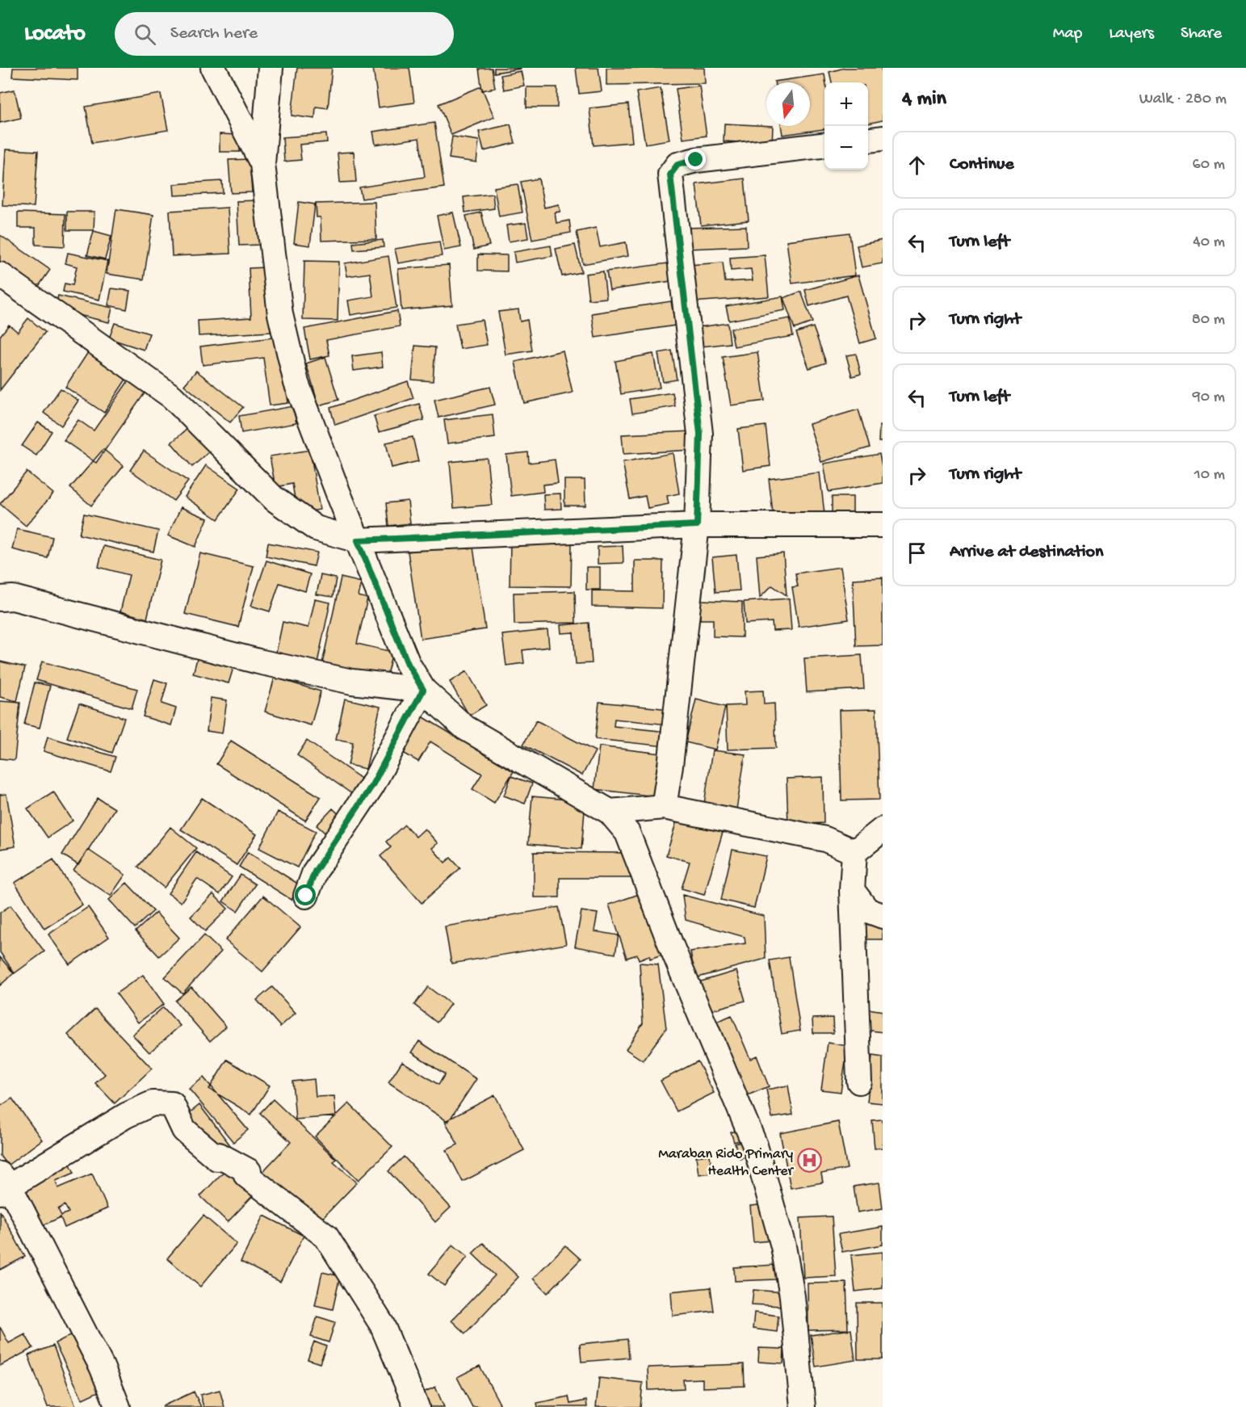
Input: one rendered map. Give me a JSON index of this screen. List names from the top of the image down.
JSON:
{
  "places": {
    "hospital": ["Maraban Rido Primary Health Center"]
  },
  "north": "bottom",
  "page": {
    "header": "Locato",
    "search": "Search here",
    "nav": ["Map", "Layers", "Share"],
    "heading": ["4 min", "Walk · 280 m"],
    "map_buttons": ["+", "−"],
    "list": [
      ["Continue", "60 m"],
      ["Turn left", "40 m"],
      ["Turn right", "80 m"],
      ["Turn left", "90 m"],
      ["Turn right", "10 m"],
      "Arrive at destination"
    ]
  }
}
